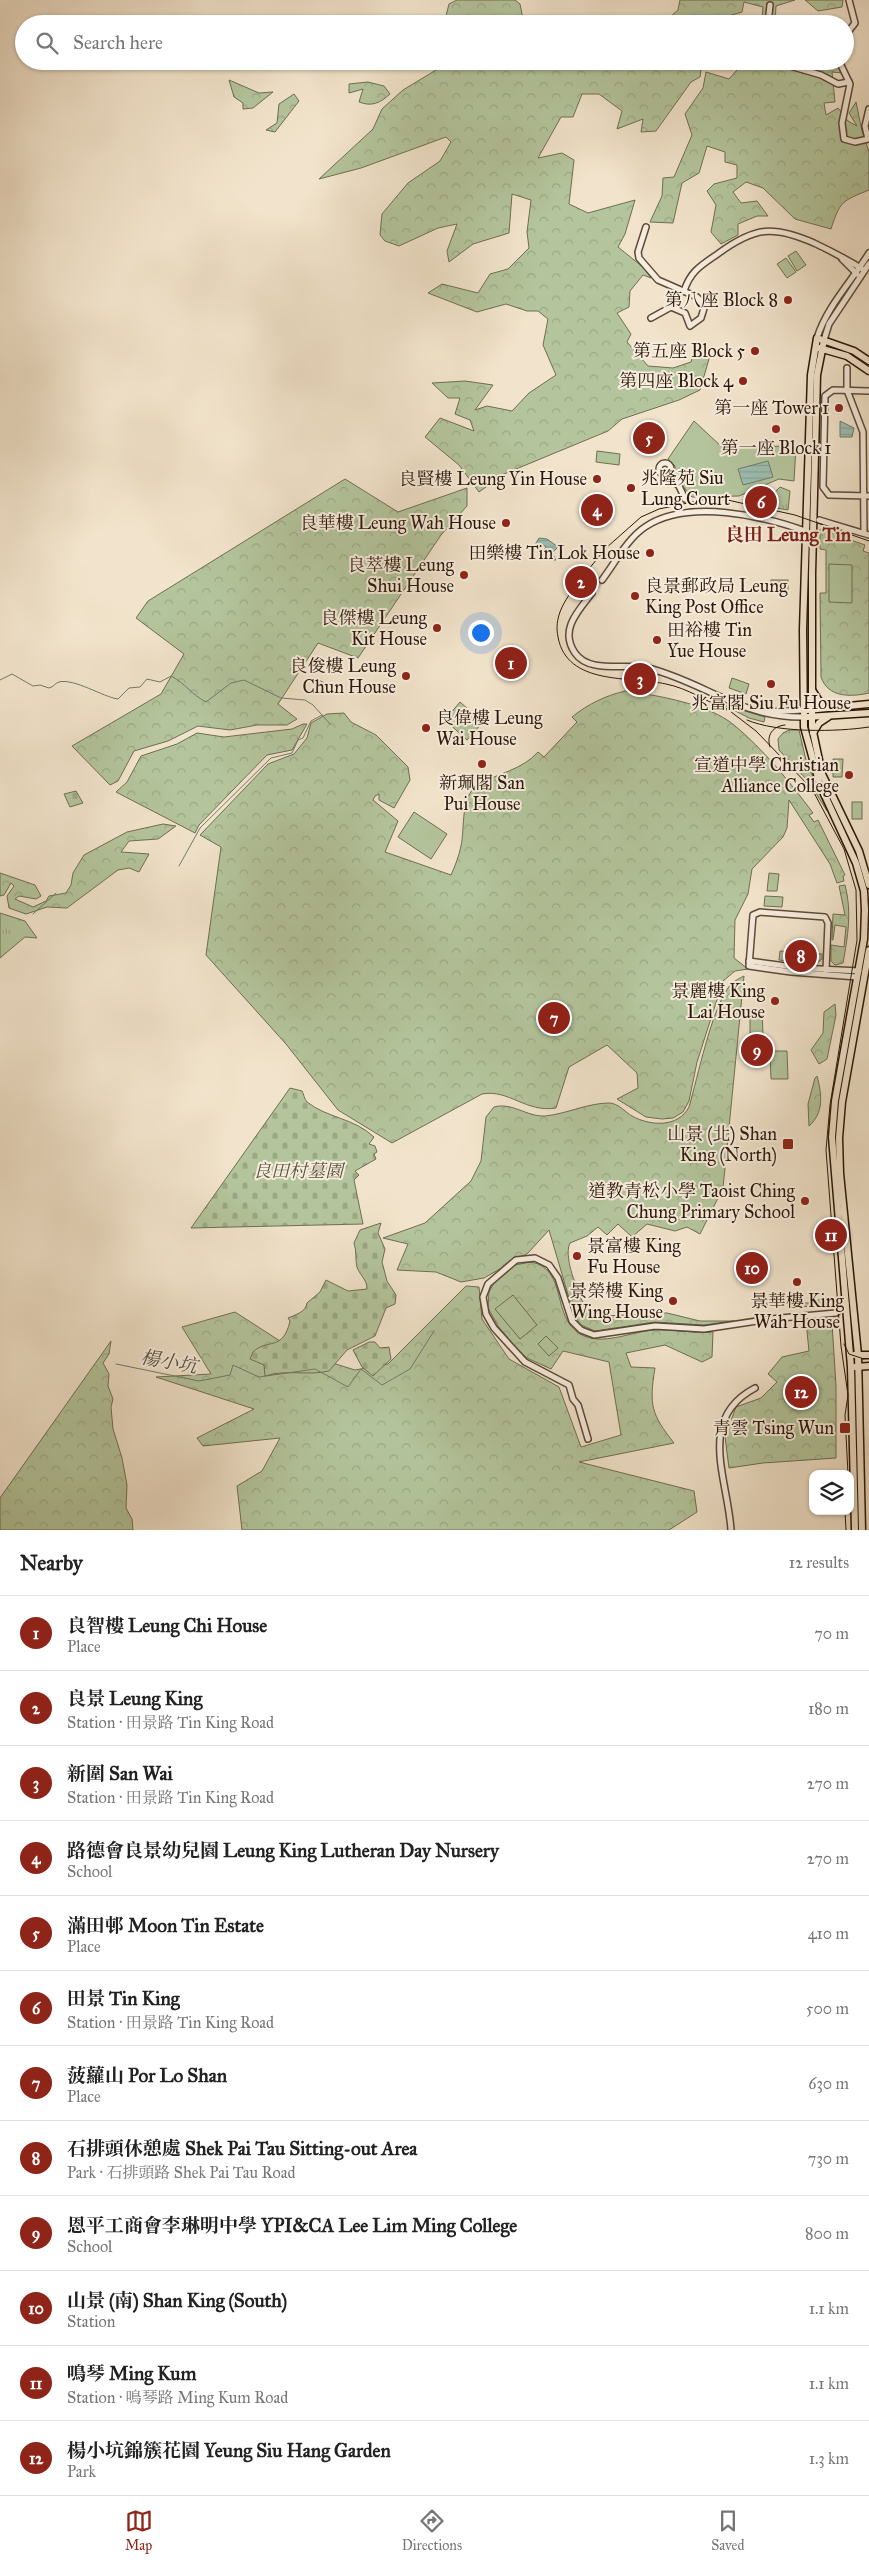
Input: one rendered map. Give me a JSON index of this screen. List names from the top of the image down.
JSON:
{
  "districts": ["良田 Leung Tin"],
  "water": ["楊小坑"],
  "parks": ["良田村墓園"],
  "places": {
    "other": [
      "第八座 Block 8",
      "第五座 Block 5",
      "第四座 Block 4",
      "第一座 Tower 1",
      "第一座 Block 1",
      "良賢樓 Leung Yin House",
      "兆隆苑 Siu Lung Court",
      "良華樓 Leung Wah House",
      "田樂樓 Tin Lok House",
      "良萃樓 Leung Shui House",
      "良景郵政局 Leung King Post Office",
      "良傑樓 Leung Kit House",
      "田裕樓 Tin Yue House",
      "良俊樓 Leung Chun House",
      "兆富閣 Siu Fu House",
      "良偉樓 Leung Wai House",
      "新珮閣 San Pui House",
      "宣道中學 Christian Alliance College",
      "景麗樓 King Lai House",
      "道教青松小學 Taoist Ching Chung Primary School",
      "景富樓 King Fu House",
      "景華樓 King Wah House",
      "景榮樓 King Wing House"
    ],
    "transit": ["山景 (北) Shan King (North)", "青雲 Tsing Wun"]
  },
  "page": {
    "search": "Search here",
    "pins": [
      "5",
      "6",
      "4",
      "2",
      "1",
      "3",
      "8",
      "7",
      "9",
      "11",
      "10",
      "12"
    ],
    "heading": ["Nearby", "12 results"],
    "list": [
      {
        "mark": "1",
        "name": "良智樓 Leung Chi House",
        "note": "Place",
        "value": "70 m"
      },
      {
        "mark": "2",
        "name": "良景 Leung King",
        "note": "Station · 田景路 Tin King Road",
        "value": "180 m"
      },
      {
        "mark": "3",
        "name": "新圍 San Wai",
        "note": "Station · 田景路 Tin King Road",
        "value": "270 m"
      },
      {
        "mark": "4",
        "name": "路德會良景幼兒園 Leung King Lutheran Day Nursery",
        "note": "School",
        "value": "270 m"
      },
      {
        "mark": "5",
        "name": "滿田邨 Moon Tin Estate",
        "note": "Place",
        "value": "410 m"
      },
      {
        "mark": "6",
        "name": "田景 Tin King",
        "note": "Station · 田景路 Tin King Road",
        "value": "500 m"
      },
      {
        "mark": "7",
        "name": "菠蘿山 Por Lo Shan",
        "note": "Place",
        "value": "630 m"
      },
      {
        "mark": "8",
        "name": "石排頭休憩處 Shek Pai Tau Sitting-out Area",
        "note": "Park · 石排頭路 Shek Pai Tau Road",
        "value": "730 m"
      },
      {
        "mark": "9",
        "name": "恩平工商會李琳明中學 YPI&CA Lee Lim Ming College",
        "note": "School",
        "value": "800 m"
      },
      {
        "mark": "10",
        "name": "山景 (南) Shan King (South)",
        "note": "Station",
        "value": "1.1 km"
      },
      {
        "mark": "11",
        "name": "鳴琴 Ming Kum",
        "note": "Station · 鳴琴路 Ming Kum Road",
        "value": "1.1 km"
      },
      {
        "mark": "12",
        "name": "楊小坑錦簇花園 Yeung Siu Hang Garden",
        "note": "Park",
        "value": "1.3 km"
      }
    ],
    "nav": ["Map", "Directions", "Saved"]
  }
}
